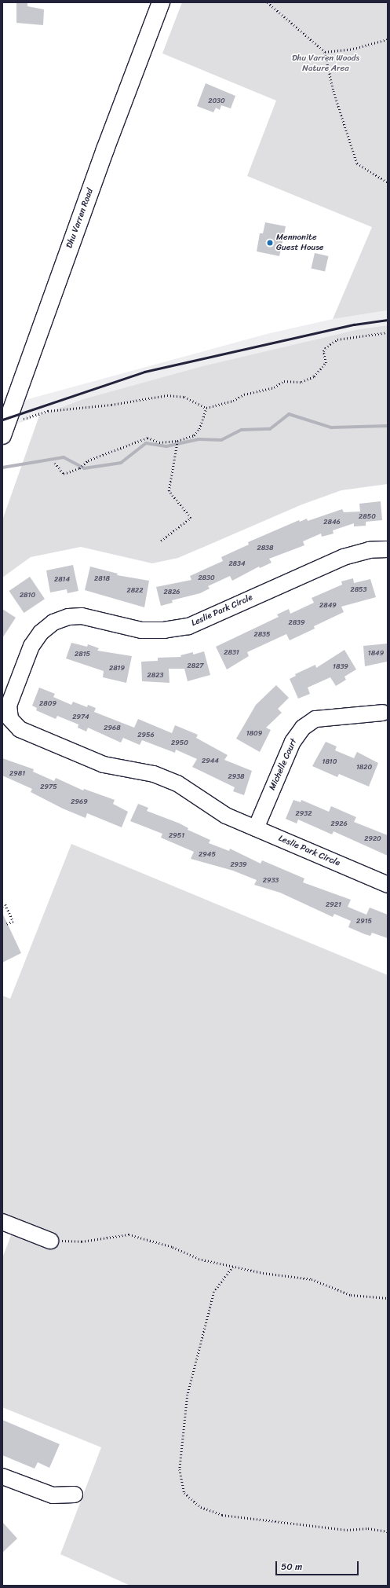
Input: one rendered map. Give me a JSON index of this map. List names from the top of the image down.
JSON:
{
  "streets": {
    "main road": ["Dhu Varren Road"],
    "street": ["Leslie Park Circle", "Michelle Court"]
  },
  "crossings": [
    ["Leslie Park Circle", "Michelle Court"]
  ],
  "parks": ["Dhu Varren Woods Nature Area"],
  "places": ["Mennonite Guest House"],
  "house_numbers": [
    "2030",
    "2850",
    "2846",
    "2838",
    "2834",
    "2830",
    "2818",
    "2814",
    "2853",
    "2822",
    "2826",
    "2810",
    "2849",
    "2839",
    "2835",
    "2831",
    "1849",
    "2815",
    "2827",
    "1839",
    "2819",
    "2823",
    "2809",
    "2974",
    "2968",
    "1809",
    "2956",
    "2950",
    "2944",
    "1810",
    "1820",
    "2981",
    "2938",
    "2975",
    "2969",
    "2932",
    "2926",
    "2951",
    "2920",
    "2945",
    "2939",
    "2933",
    "2921",
    "2915"
  ],
  "scale_bar": "50 m"
}
